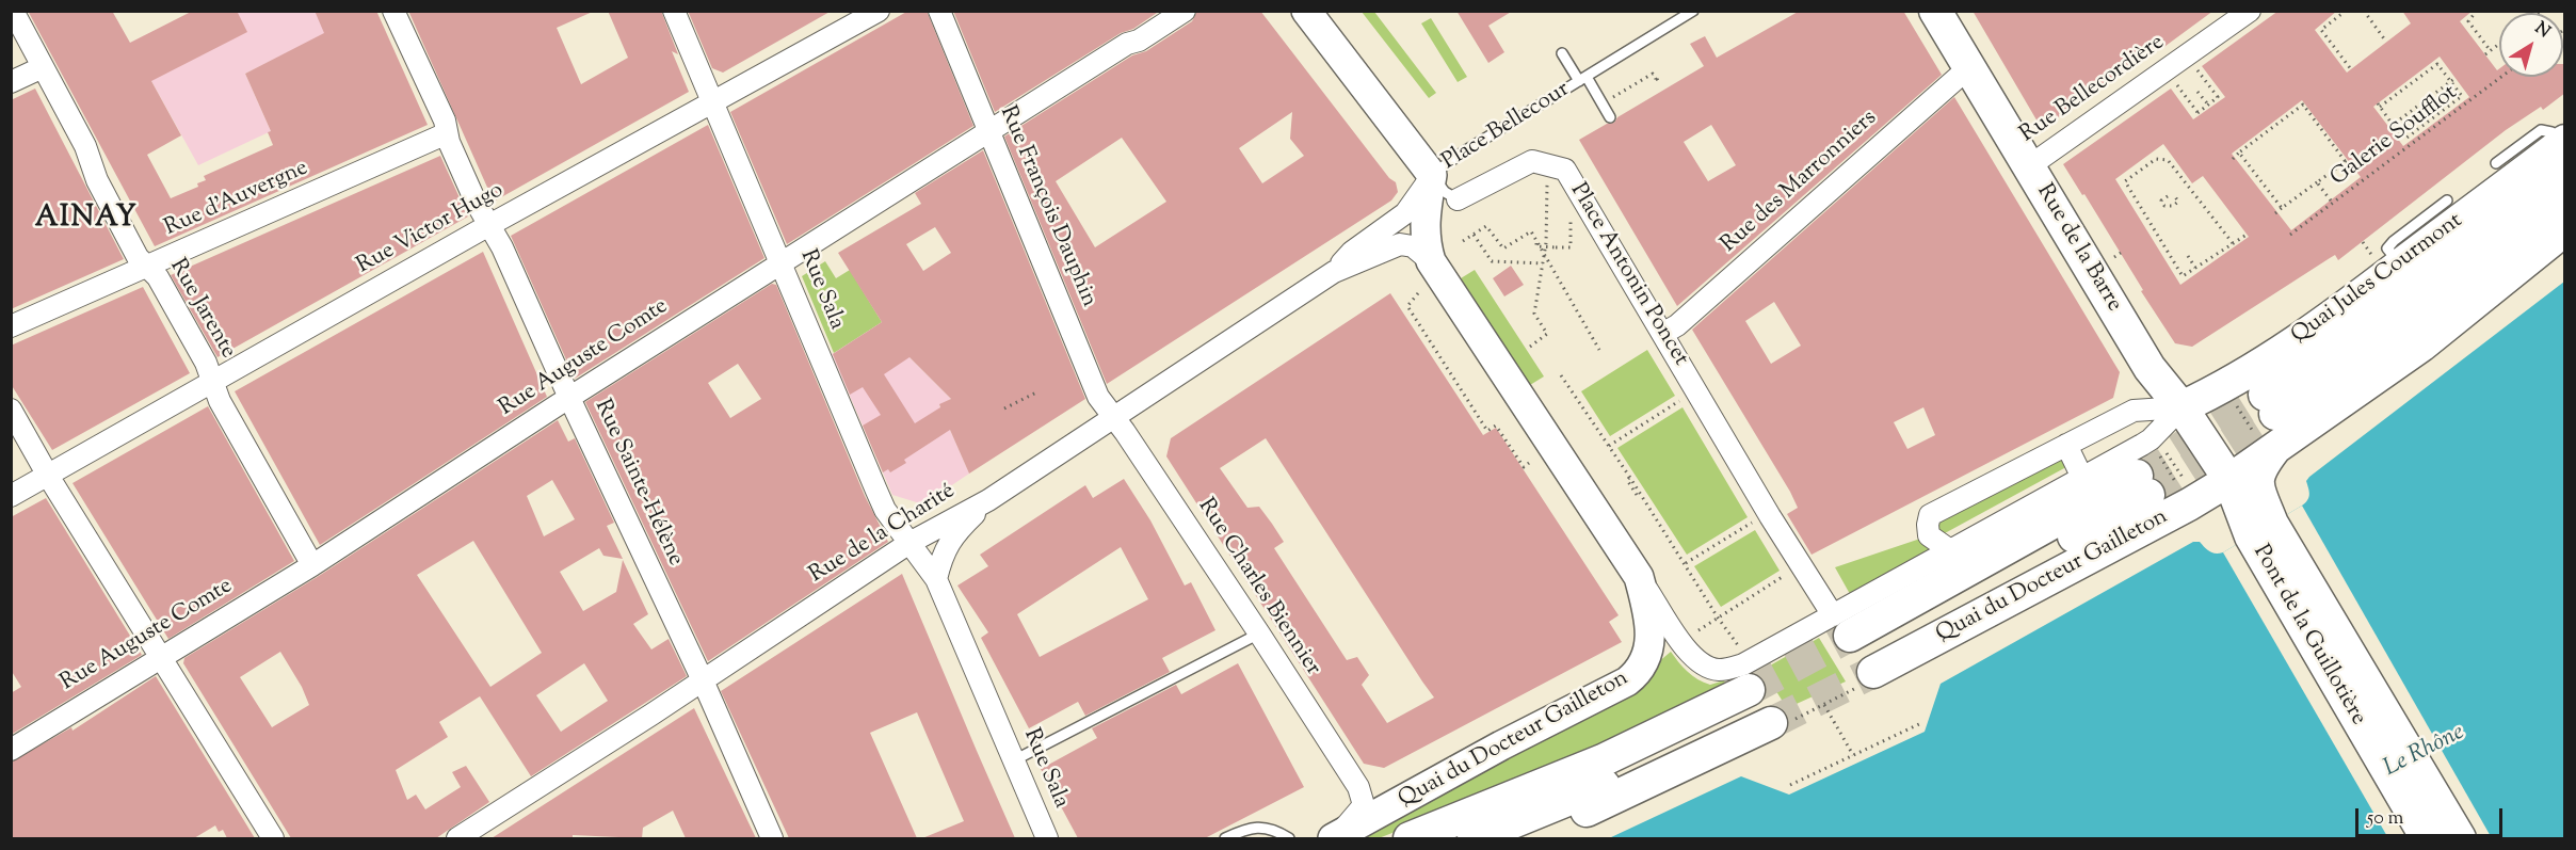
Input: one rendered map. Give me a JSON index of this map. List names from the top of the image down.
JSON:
{
  "streets": {
    "main road": [
      "Place Bellecour",
      "Rue de la Barre",
      "Quai Jules Courmont",
      "Quai du Docteur Gailleton",
      "Pont de la Guillotière"
    ],
    "street": [
      "Rue Bellecordière",
      "Rue des Marronniers",
      "Rue d'Auvergne",
      "Rue François Dauphin",
      "Rue Victor Hugo",
      "Place Antonin Poncet",
      "Rue Sala",
      "Rue Jarente",
      "Rue Auguste Comte",
      "Rue Sainte-Hélène",
      "Rue de la Charité",
      "Rue Charles Biennier"
    ],
    "path": ["Galerie Soufflot"]
  },
  "crossings": [
    ["Rue Bellecordière", "Rue de la Barre"],
    ["Place Bellecour", "Place Antonin Poncet"],
    ["Place Bellecour", "Rue de la Charité"],
    ["Rue des Marronniers", "Rue de la Barre"],
    ["Rue des Marronniers", "Place Antonin Poncet"],
    ["Rue d'Auvergne", "Rue Jarente"],
    ["Rue d'Auvergne", "Rue Sainte-Hélène"],
    ["Rue François Dauphin", "Rue Auguste Comte"],
    ["Rue François Dauphin", "Rue de la Charité"],
    ["Rue François Dauphin", "Rue Charles Biennier"],
    ["Rue Victor Hugo", "Rue Sala"],
    ["Rue Victor Hugo", "Rue Jarente"],
    ["Rue Victor Hugo", "Rue Sainte-Hélène"],
    ["Rue de la Barre", "Quai Jules Courmont"],
    ["Rue de la Barre", "Quai du Docteur Gailleton"],
    ["Rue de la Barre", "Pont de la Guillotière"],
    ["Place Antonin Poncet", "Rue de la Charité"],
    ["Place Antonin Poncet", "Quai du Docteur Gailleton"],
    ["Quai Jules Courmont", "Quai du Docteur Gailleton"],
    ["Rue Sala", "Rue Auguste Comte"],
    ["Rue Sala", "Rue de la Charité"],
    ["Rue Jarente", "Rue Auguste Comte"],
    ["Rue Auguste Comte", "Rue Sainte-Hélène"],
    ["Rue Sainte-Hélène", "Rue de la Charité"],
    ["Rue de la Charité", "Rue Charles Biennier"],
    ["Quai du Docteur Gailleton", "Pont de la Guillotière"]
  ],
  "districts": ["AINAY"],
  "water": ["Le Rhône"],
  "scale_bar": "50 m",
  "north": "top right"
}
